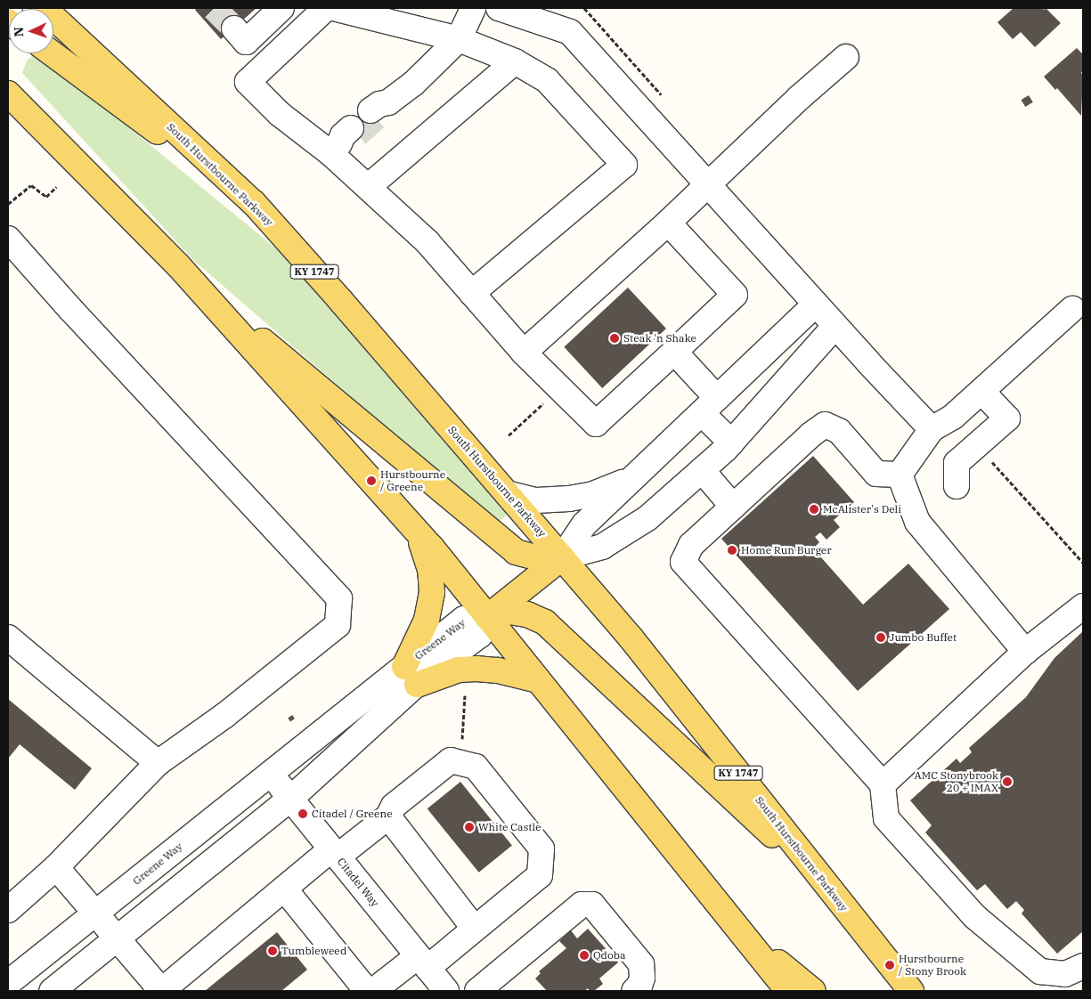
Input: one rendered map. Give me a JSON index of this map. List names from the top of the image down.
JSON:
{
  "streets": {
    "main road": ["South Hurstbourne Parkway", "KY 1747"],
    "street": ["Greene Way", "Citadel Way"]
  },
  "crossings": [
    ["Greene Way", "Citadel Way"]
  ],
  "places": [
    "Steak 'n Shake",
    "Hurstbourne / Greene",
    "McAlister's Deli",
    "Home Run Burger",
    "Jumbo Buffet",
    "AMC Stonybrook 20 + IMAX",
    "Citadel / Greene",
    "White Castle",
    "Tumbleweed",
    "Qdoba",
    "Hurstbourne / Stony Brook"
  ],
  "north": "left"
}
